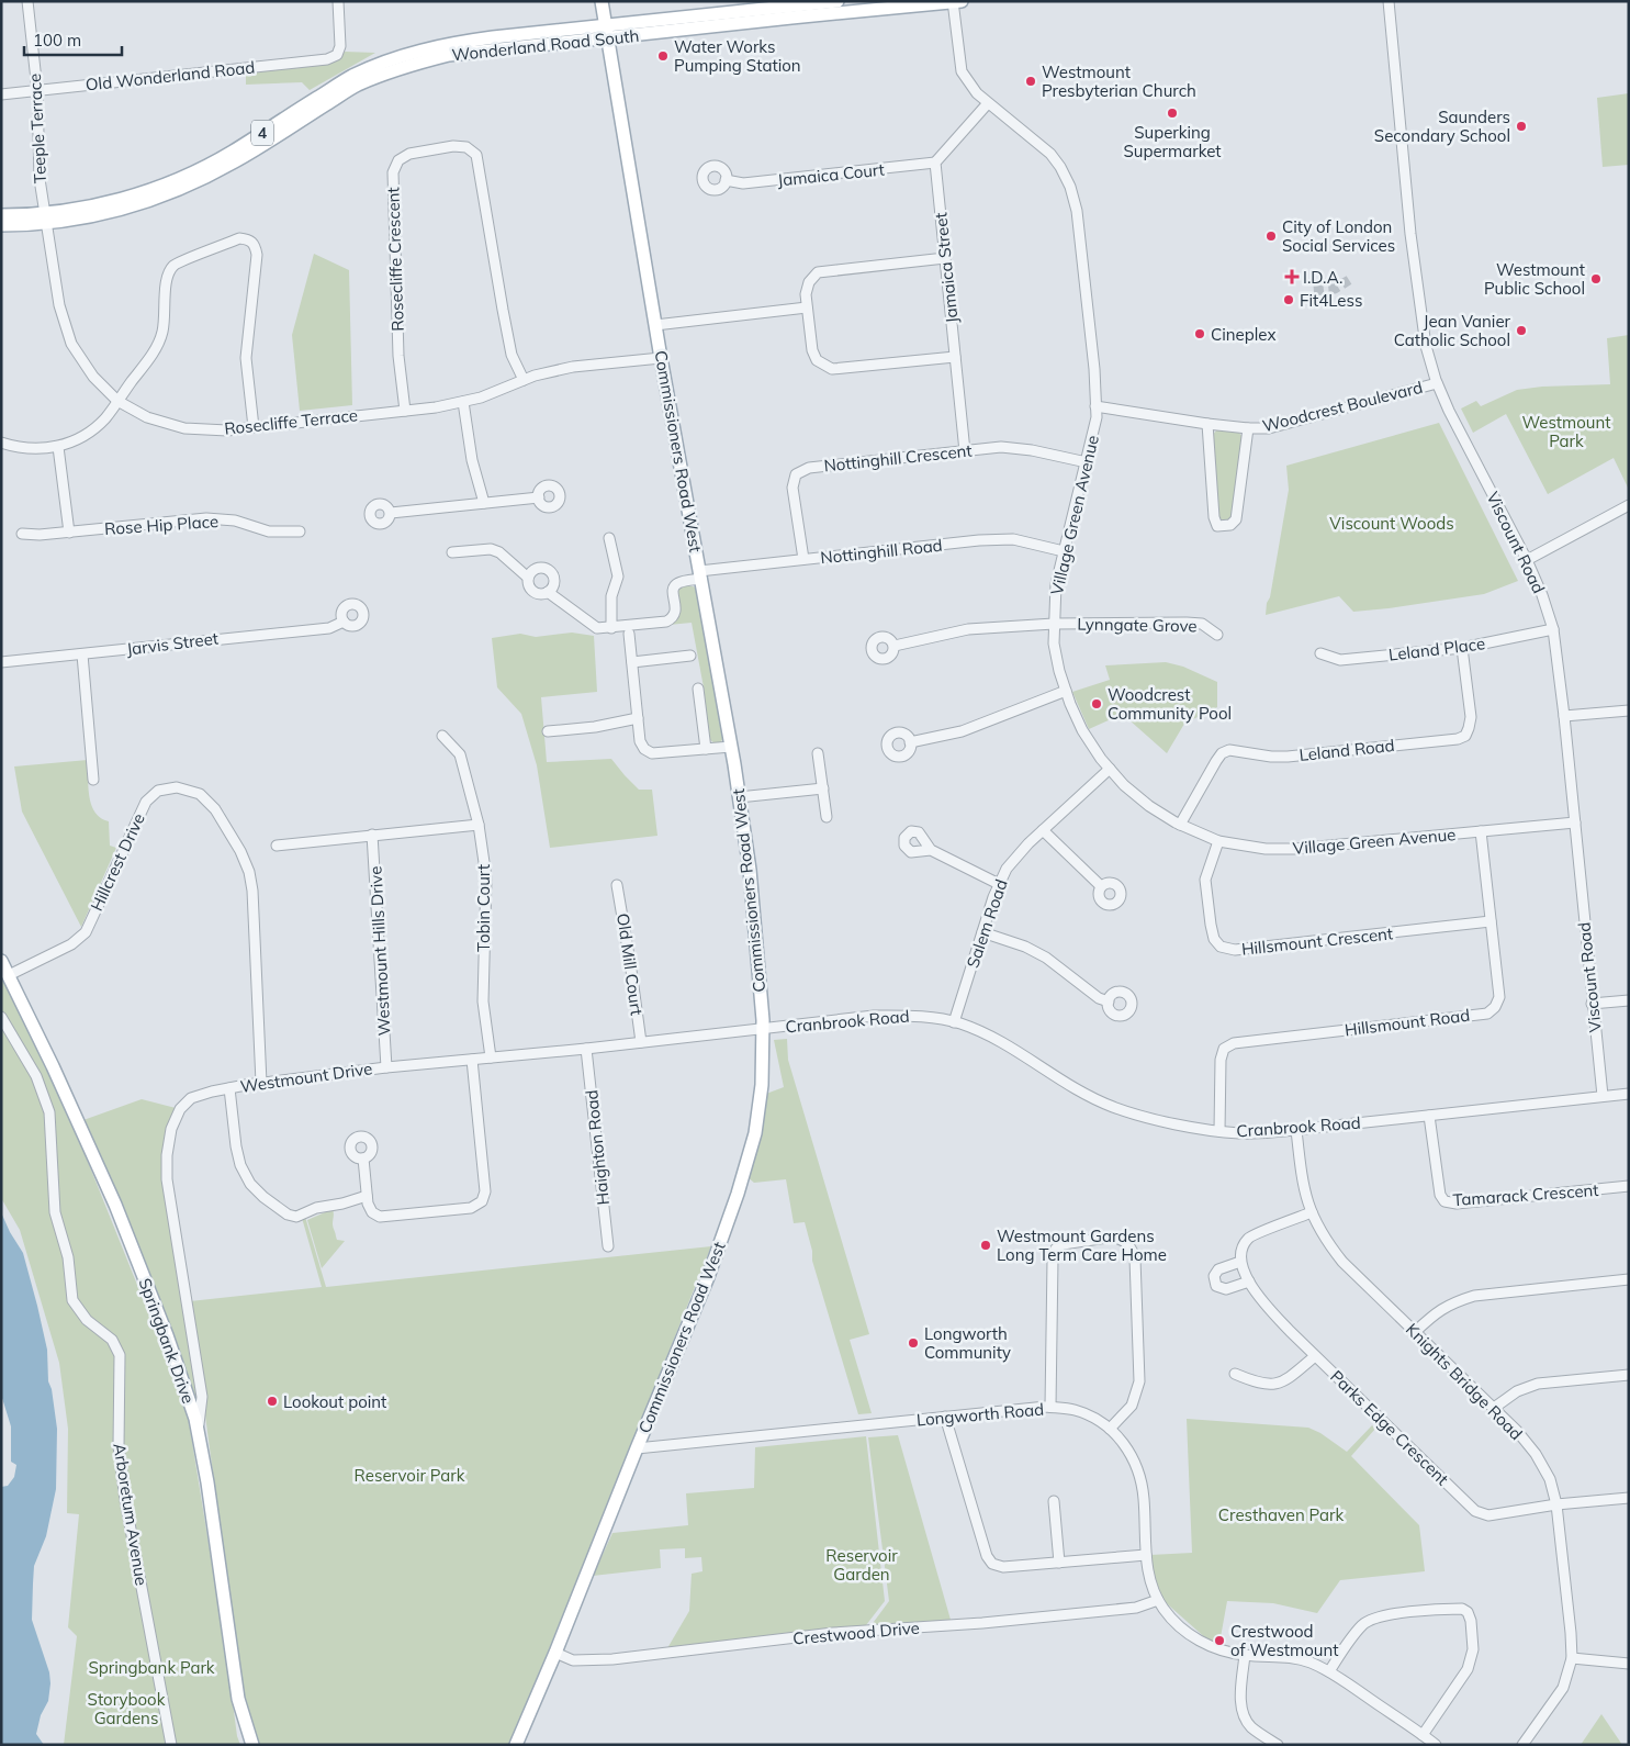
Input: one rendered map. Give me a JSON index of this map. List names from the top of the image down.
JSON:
{
  "streets": {
    "main road": [
      "Wonderland Road South",
      "4",
      "Commissioners Road West",
      "Springbank Drive"
    ],
    "street": [
      "Old Wonderland Road",
      "Teeple Terrace",
      "Jamaica Court",
      "Rosecliffe Crescent",
      "Jamaica Street",
      "Woodcrest Boulevard",
      "Rosecliffe Terrace",
      "Nottinghill Crescent",
      "Village Green Avenue",
      "Rose Hip Place",
      "Viscount Road",
      "Nottinghill Road",
      "Lynngate Grove",
      "Jarvis Street",
      "Leland Place",
      "Leland Road",
      "Hillcrest Drive",
      "Tobin Court",
      "Salem Road",
      "Hillsmount Crescent",
      "Westmount Hills Drive",
      "Old Mill Court",
      "Cranbrook Road",
      "Hillsmount Road",
      "Westmount Drive",
      "Haighton Road",
      "Tamarack Crescent",
      "Knights Bridge Road",
      "Longworth Road",
      "Parks Edge Crescent",
      "Arboretum Avenue",
      "Crestwood Drive"
    ]
  },
  "crossings": [
    ["Wonderland Road South", "Teeple Terrace"],
    ["Wonderland Road South", "Rosecliffe Terrace"],
    ["Wonderland Road South", "Commissioners Road West"],
    ["Wonderland Road South", "Village Green Avenue"],
    ["Old Wonderland Road", "Teeple Terrace"],
    ["Teeple Terrace", "Rosecliffe Terrace"],
    ["Jamaica Court", "Jamaica Street"],
    ["Rosecliffe Crescent", "Rosecliffe Terrace"],
    ["Jamaica Street", "Nottinghill Crescent"],
    ["Woodcrest Boulevard", "Village Green Avenue"],
    ["Woodcrest Boulevard", "Viscount Road"],
    ["Rosecliffe Terrace", "Commissioners Road West"],
    ["Commissioners Road West", "Nottinghill Road"],
    ["Commissioners Road West", "Cranbrook Road"],
    ["Commissioners Road West", "Westmount Drive"],
    ["Commissioners Road West", "Longworth Road"],
    ["Commissioners Road West", "Crestwood Drive"],
    ["Nottinghill Crescent", "Village Green Avenue"],
    ["Nottinghill Crescent", "Nottinghill Road"],
    ["Village Green Avenue", "Viscount Road"],
    ["Village Green Avenue", "Nottinghill Road"],
    ["Village Green Avenue", "Lynngate Grove"],
    ["Village Green Avenue", "Leland Road"],
    ["Village Green Avenue", "Salem Road"],
    ["Village Green Avenue", "Hillsmount Crescent"],
    ["Village Green Avenue", "Hillsmount Road"],
    ["Viscount Road", "Leland Place"],
    ["Viscount Road", "Cranbrook Road"],
    ["Leland Place", "Leland Road"],
    ["Hillcrest Drive", "Westmount Drive"],
    ["Hillcrest Drive", "Springbank Drive"],
    ["Tobin Court", "Westmount Drive"],
    ["Salem Road", "Cranbrook Road"],
    ["Hillsmount Crescent", "Hillsmount Road"],
    ["Westmount Hills Drive", "Westmount Drive"],
    ["Old Mill Court", "Westmount Drive"],
    ["Cranbrook Road", "Hillsmount Road"],
    ["Cranbrook Road", "Westmount Drive"],
    ["Cranbrook Road", "Tamarack Crescent"],
    ["Cranbrook Road", "Knights Bridge Road"],
    ["Westmount Drive", "Haighton Road"],
    ["Westmount Drive", "Springbank Drive"],
    ["Knights Bridge Road", "Parks Edge Crescent"],
    ["Longworth Road", "Crestwood Drive"]
  ],
  "parks": [
    "Westmount Park",
    "Viscount Woods",
    "Reservoir Park",
    "Cresthaven Park",
    "Reservoir Garden",
    "Springbank Park",
    "Storybook Gardens"
  ],
  "places": {
    "other": [
      "Water Works Pumping Station",
      "Westmount Presbyterian Church",
      "Superking Supermarket",
      "Saunders Secondary School",
      "City of London Social Services",
      "Westmount Public School",
      "Fit4Less",
      "Jean Vanier Catholic School",
      "Cineplex",
      "Woodcrest Community Pool",
      "Westmount Gardens Long Term Care Home",
      "Longworth Community",
      "Lookout point",
      "Crestwood of Westmount"
    ],
    "health": ["I.D.A."]
  },
  "scale_bar": "100 m"
}
